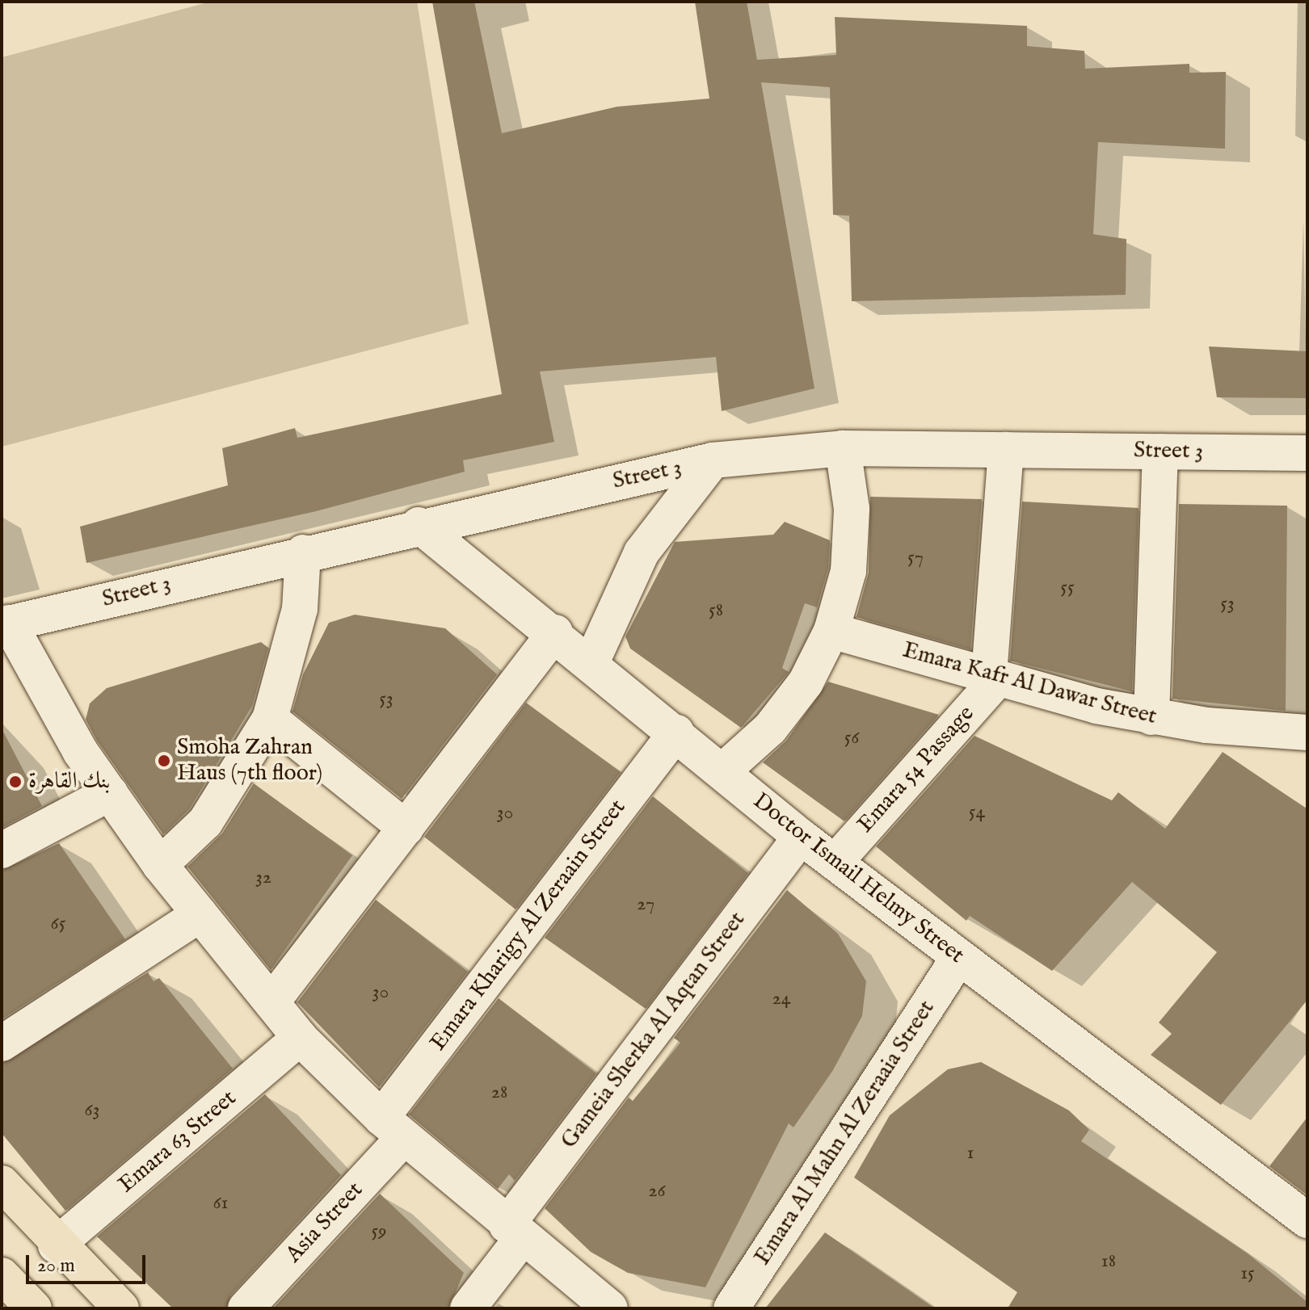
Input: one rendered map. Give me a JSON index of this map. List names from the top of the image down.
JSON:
{
  "streets": {
    "street": [
      "Street 3",
      "Emara Kafr Al Dawar Street",
      "Emara 54 Passage",
      "Doctor Ismail Helmy Street",
      "Emara Kharigy Al Zeraain Street",
      "Gameia Sherka Al Aqtan Street",
      "Emara Al Mahn Al Zeraaia Street",
      "Emara 63 Street",
      "Asia Street"
    ]
  },
  "crossings": [
    ["Street 3", "Doctor Ismail Helmy Street"],
    ["Emara Kafr Al Dawar Street", "Emara 54 Passage"],
    ["Emara 54 Passage", "Doctor Ismail Helmy Street"],
    ["Doctor Ismail Helmy Street", "Emara Kharigy Al Zeraain Street"],
    ["Doctor Ismail Helmy Street", "Gameia Sherka Al Aqtan Street"],
    ["Doctor Ismail Helmy Street", "Emara Al Mahn Al Zeraaia Street"],
    ["Emara Kharigy Al Zeraain Street", "Asia Street"]
  ],
  "places": ["Smoha Zahran Haus (7th floor)", "بنك القاهرة"],
  "house_numbers": [
    "57",
    "55",
    "53",
    "58",
    "53",
    "56",
    "54",
    "30",
    "32",
    "27",
    "65",
    "30",
    "24",
    "28",
    "63",
    "1",
    "26",
    "61",
    "59",
    "18",
    "15"
  ],
  "scale_bar": "20 m"
}
